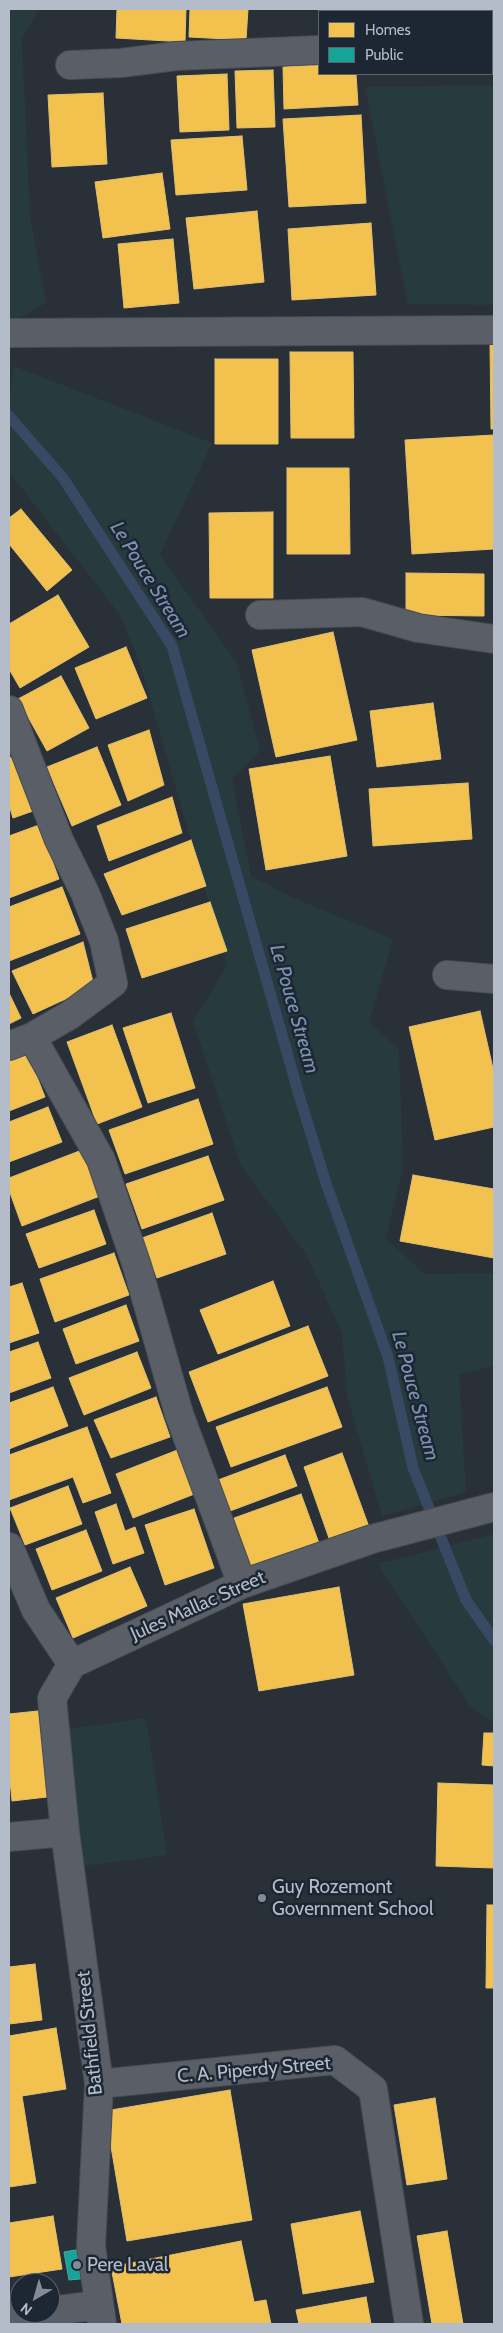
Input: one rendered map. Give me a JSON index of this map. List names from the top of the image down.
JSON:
{
  "streets": {
    "street": ["Jules Mallac Street", "Bathfield Street", "C. A. Piperdy Street"]
  },
  "crossings": [
    ["Bathfield Street", "C. A. Piperdy Street"]
  ],
  "water": ["Le Pouce Stream"],
  "places": ["Guy Rozemont Government School", "Pere Laval"],
  "legend": ["Homes", "Public"],
  "north": "bottom left"
}
